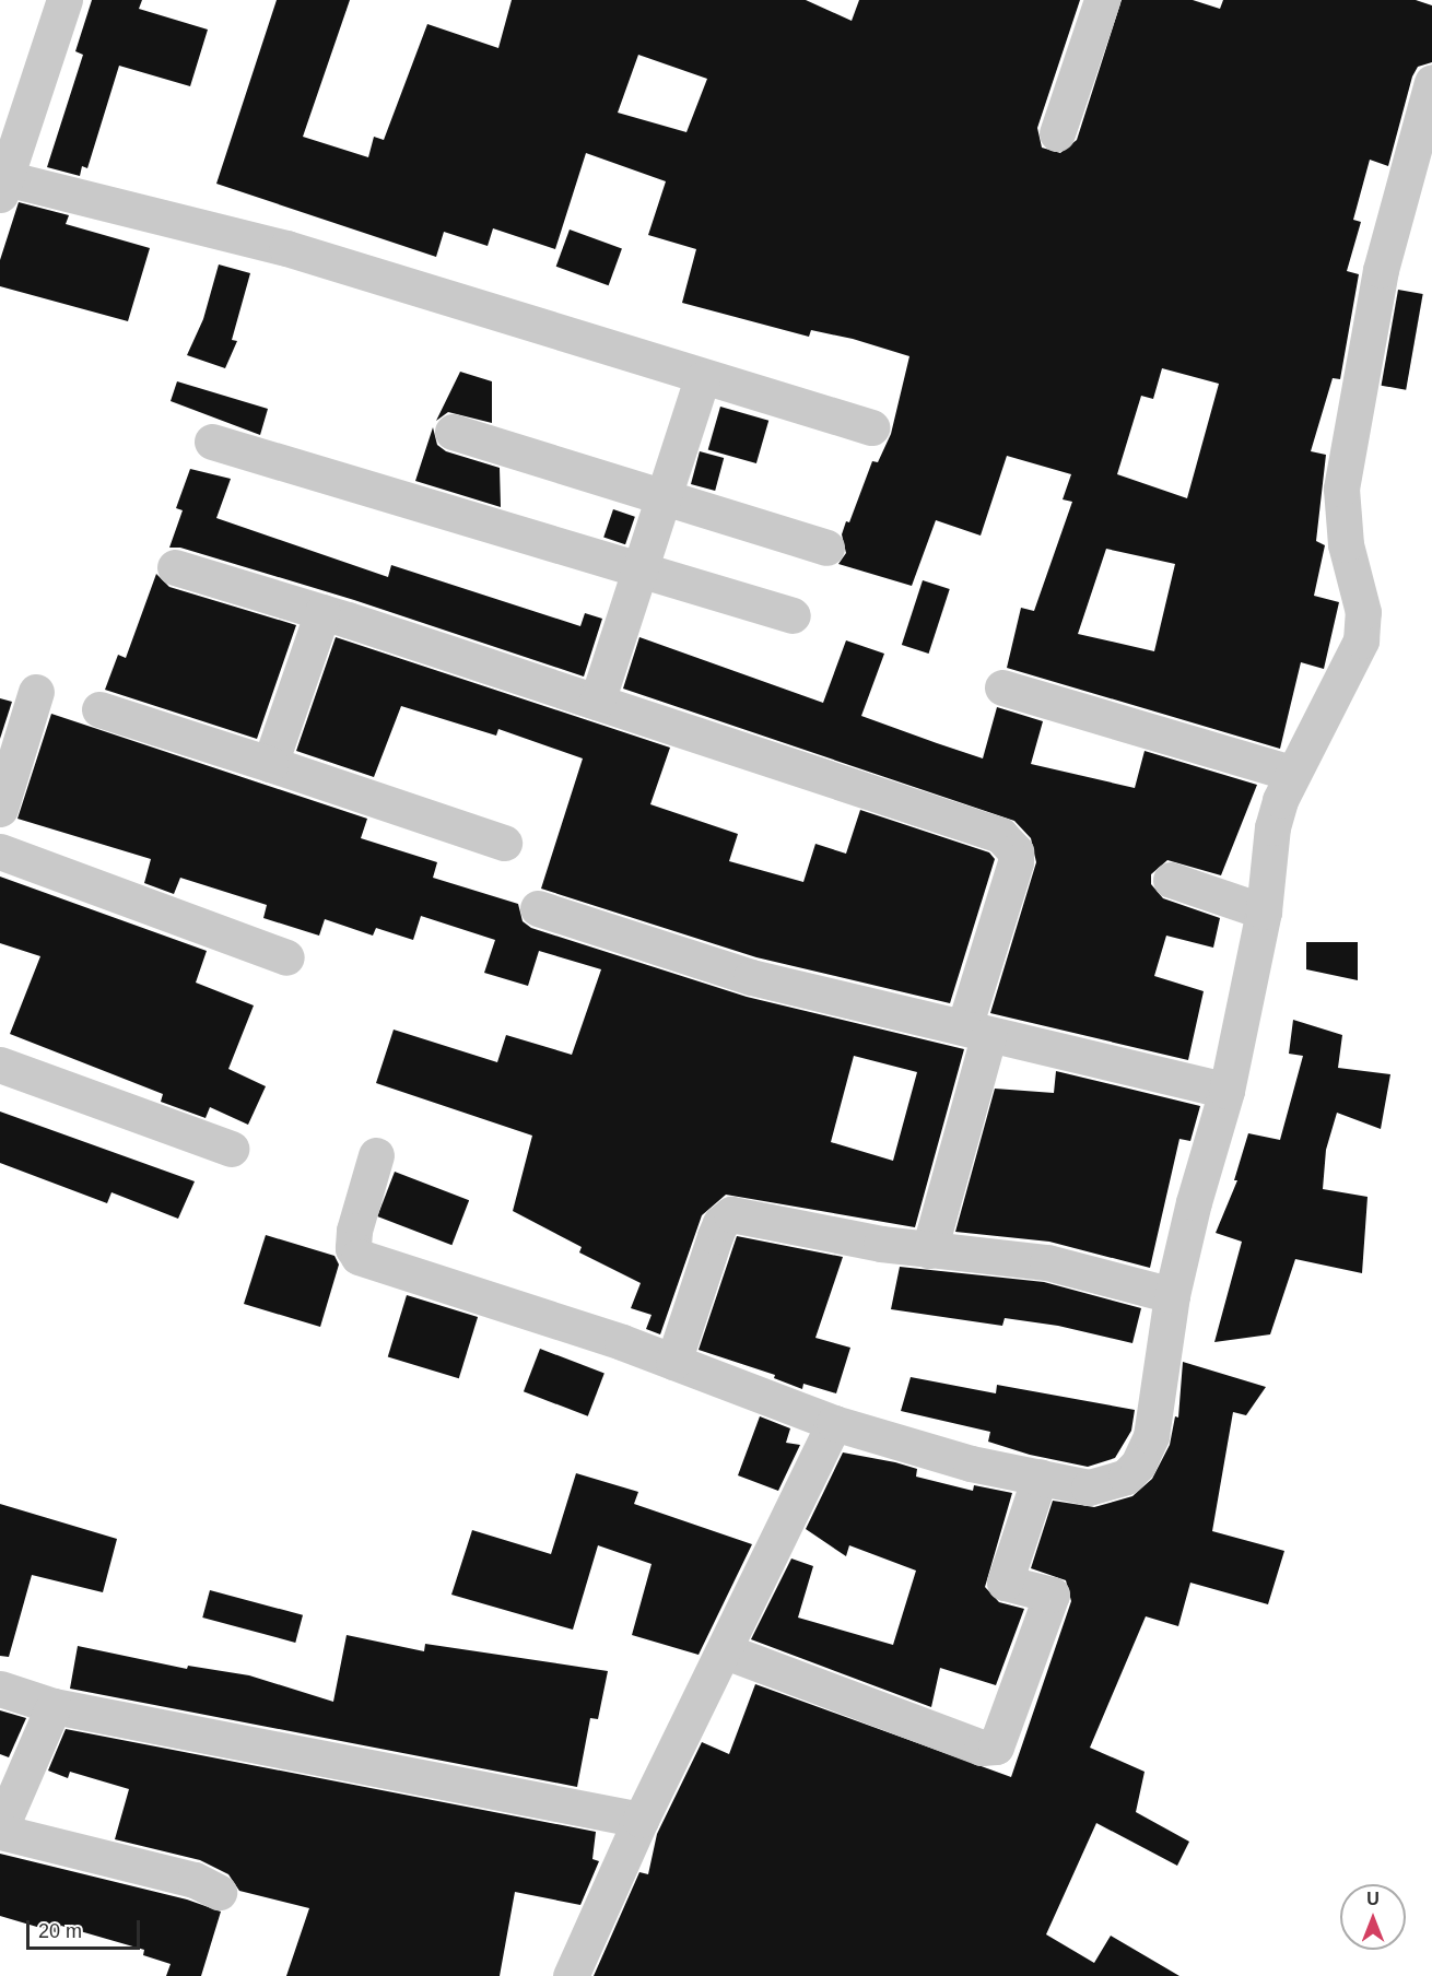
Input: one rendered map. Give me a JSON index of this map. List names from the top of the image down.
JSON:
{
  "scale_bar": "20 m",
  "north": "top"
}
